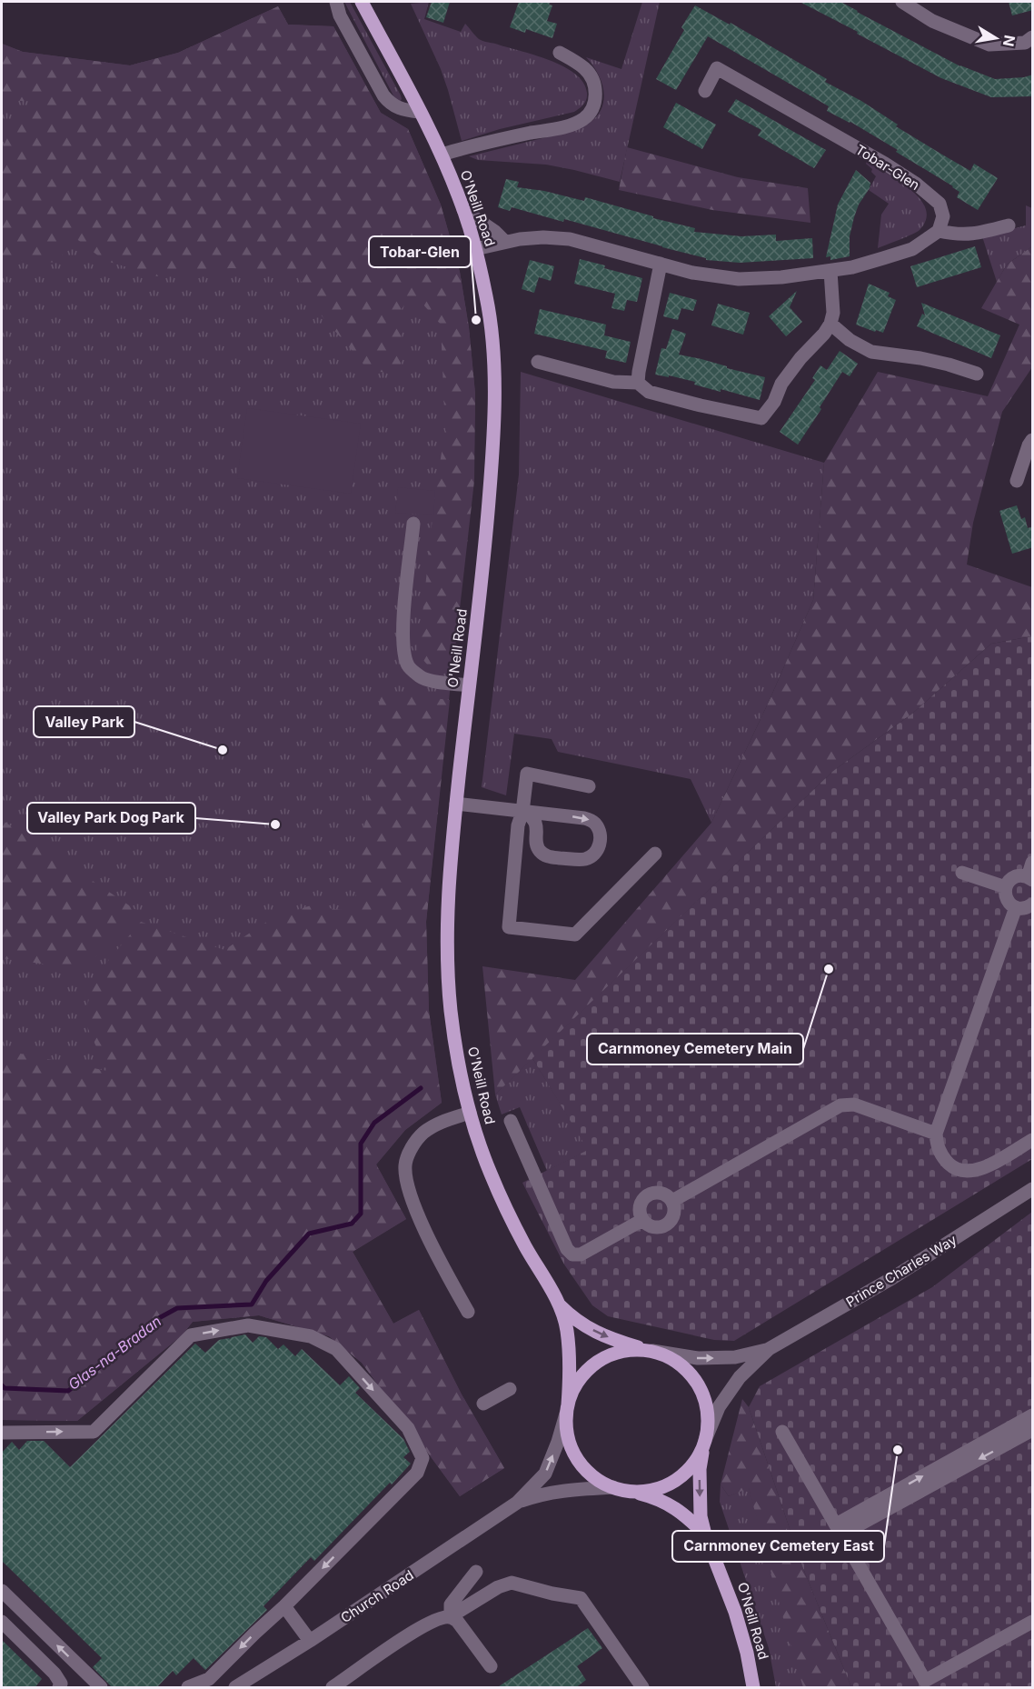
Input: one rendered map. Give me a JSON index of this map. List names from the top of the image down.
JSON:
{
  "streets": {
    "main road": ["O'Neill Road"],
    "street": ["Tobar-Glen", "Prince Charles Way", "Church Road"]
  },
  "crossings": [
    ["O'Neill Road", "Prince Charles Way"],
    ["O'Neill Road", "Church Road"],
    ["Prince Charles Way", "Church Road"]
  ],
  "water": ["Glas-na-Bradan"],
  "places": [
    "Tobar-Glen",
    "Valley Park",
    "Valley Park Dog Park",
    "Carnmoney Cemetery Main",
    "Carnmoney Cemetery East"
  ],
  "north": "right"
}
